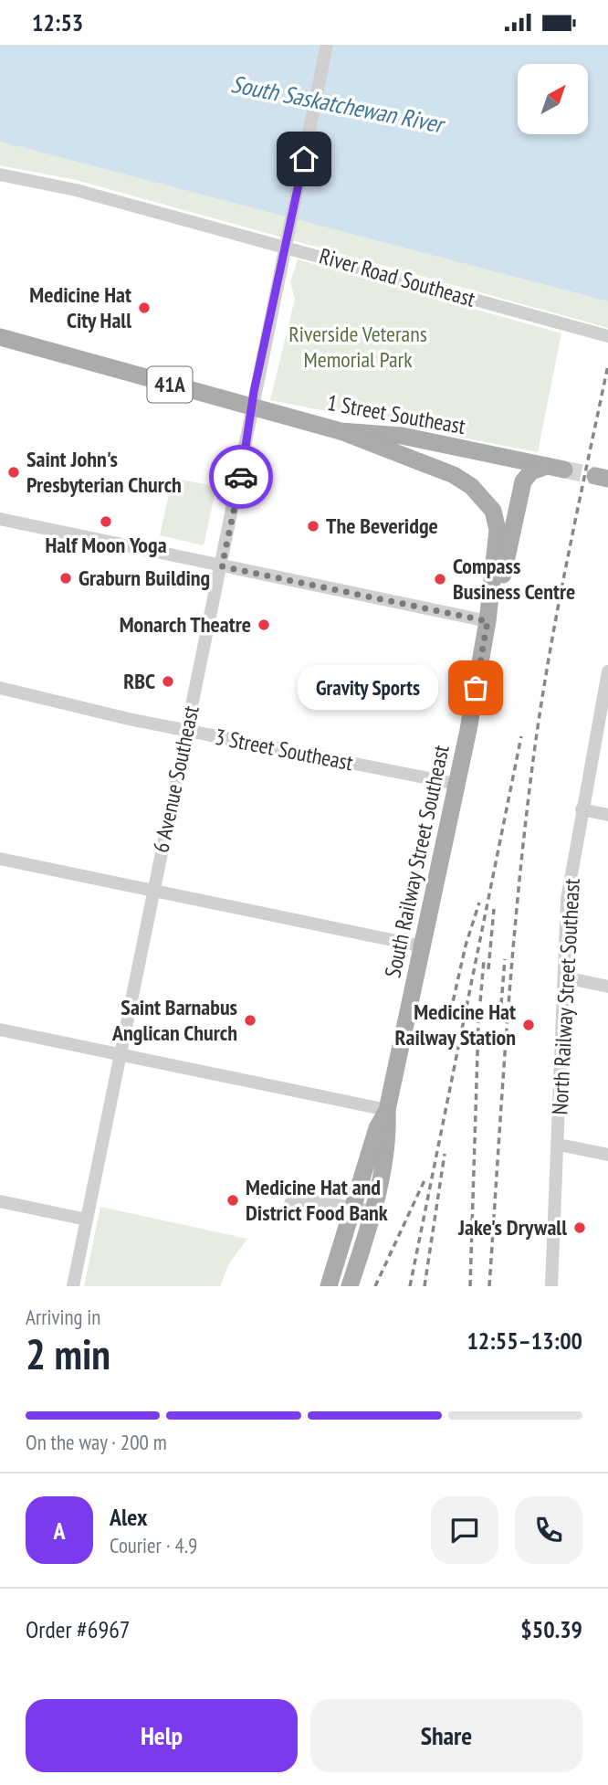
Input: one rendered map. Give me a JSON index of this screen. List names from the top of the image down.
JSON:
{
  "streets": {
    "main road": ["41A", "1 Street Southeast", "South Railway Street Southeast"],
    "street": [
      "River Road Southeast",
      "3 Street Southeast",
      "6 Avenue Southeast",
      "North Railway Street Southeast"
    ]
  },
  "crossings": [
    ["1 Street Southeast", "6 Avenue Southeast"],
    ["1 Street Southeast", "South Railway Street Southeast"],
    ["3 Street Southeast", "6 Avenue Southeast"],
    ["3 Street Southeast", "South Railway Street Southeast"]
  ],
  "water": ["South Saskatchewan River"],
  "parks": ["Riverside Veterans Memorial Park"],
  "places": [
    "Medicine Hat City Hall",
    "Saint John's Presbyterian Church",
    "Half Moon Yoga",
    "The Beveridge",
    "Graburn Building",
    "Compass Business Centre",
    "Monarch Theatre",
    "RBC",
    "Gravity Sports",
    "Saint Barnabus Anglican Church",
    "Medicine Hat Railway Station",
    "Medicine Hat and District Food Bank",
    "Jake's Drywall"
  ],
  "north": "top right",
  "page": {
    "status": "12:53",
    "bubble": "Gravity Sports",
    "heading": ["2 min", "Arriving in", "12:55–13:00"],
    "panel": [
      "Alex",
      "Courier · 4.9",
      "Order #6967",
      "$50.39"
    ],
    "bar": "On the way · 200 m",
    "round": "A",
    "buttons": ["Help", "Share"]
  }
}
